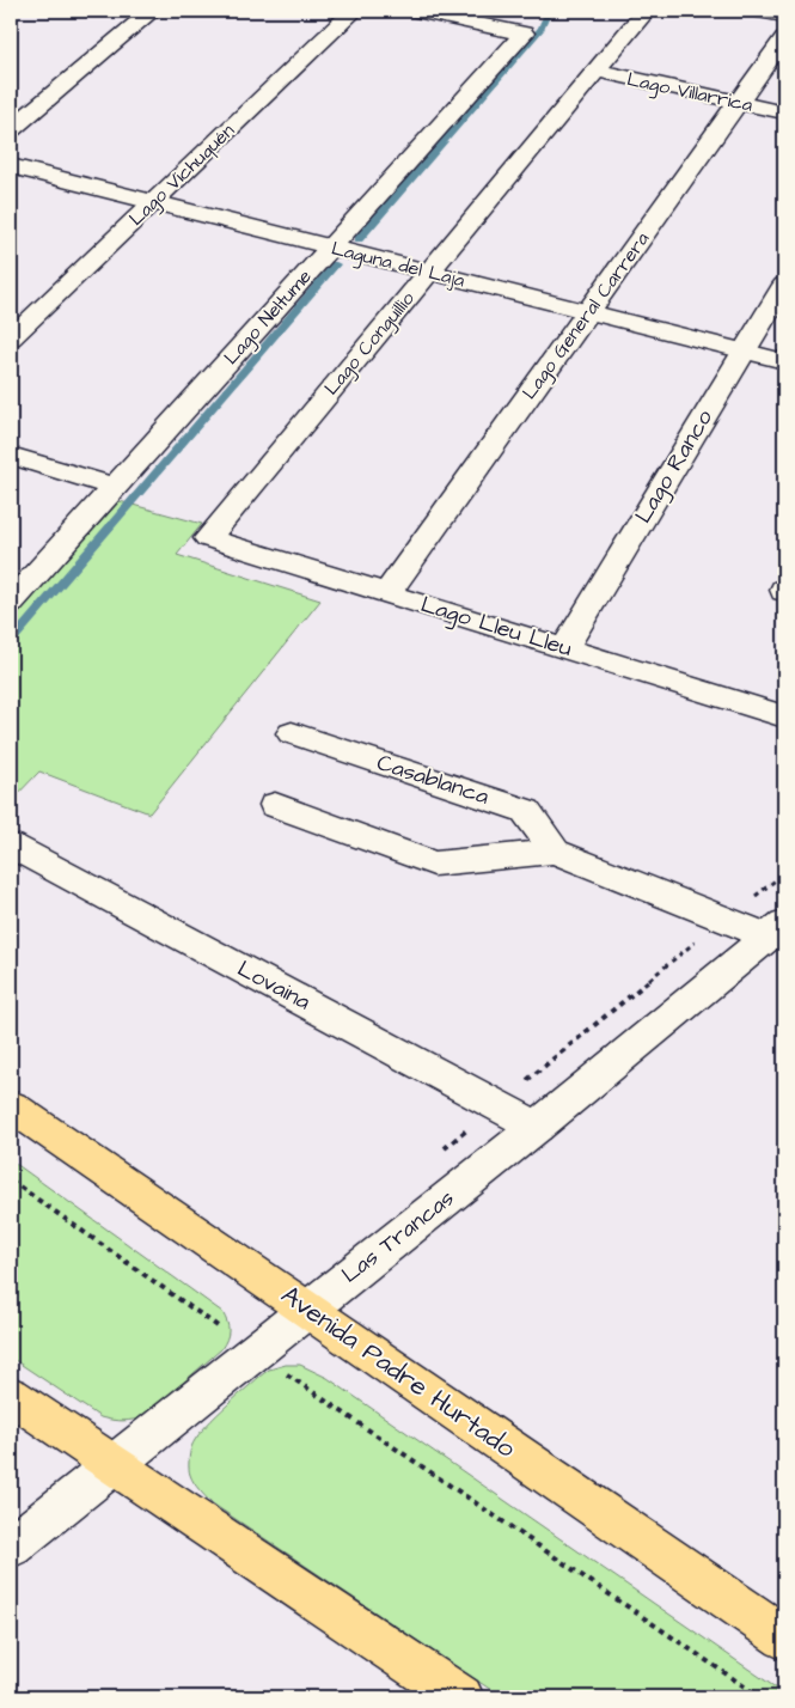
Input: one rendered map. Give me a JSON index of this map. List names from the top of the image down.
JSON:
{
  "streets": {
    "main road": ["Avenida Padre Hurtado"],
    "street": [
      "Lago Villarrica",
      "Lago Vichuquén",
      "Laguna del Laja",
      "Lago General Carrera",
      "Lago Neltume",
      "Lago Conguillio",
      "Lago Ranco",
      "Lago Lleu Lleu",
      "Casablanca",
      "Lovaina",
      "Las Trancas"
    ]
  },
  "crossings": [
    ["Lago Villarrica", "Lago General Carrera"],
    ["Lago Villarrica", "Lago Conguillio"],
    ["Lago Vichuquén", "Laguna del Laja"],
    ["Laguna del Laja", "Lago General Carrera"],
    ["Laguna del Laja", "Lago Neltume"],
    ["Laguna del Laja", "Lago Conguillio"],
    ["Laguna del Laja", "Lago Ranco"],
    ["Lago General Carrera", "Lago Lleu Lleu"],
    ["Lago Conguillio", "Lago Lleu Lleu"],
    ["Lago Ranco", "Lago Lleu Lleu"],
    ["Lovaina", "Las Trancas"],
    ["Las Trancas", "Avenida Padre Hurtado"]
  ]
}
